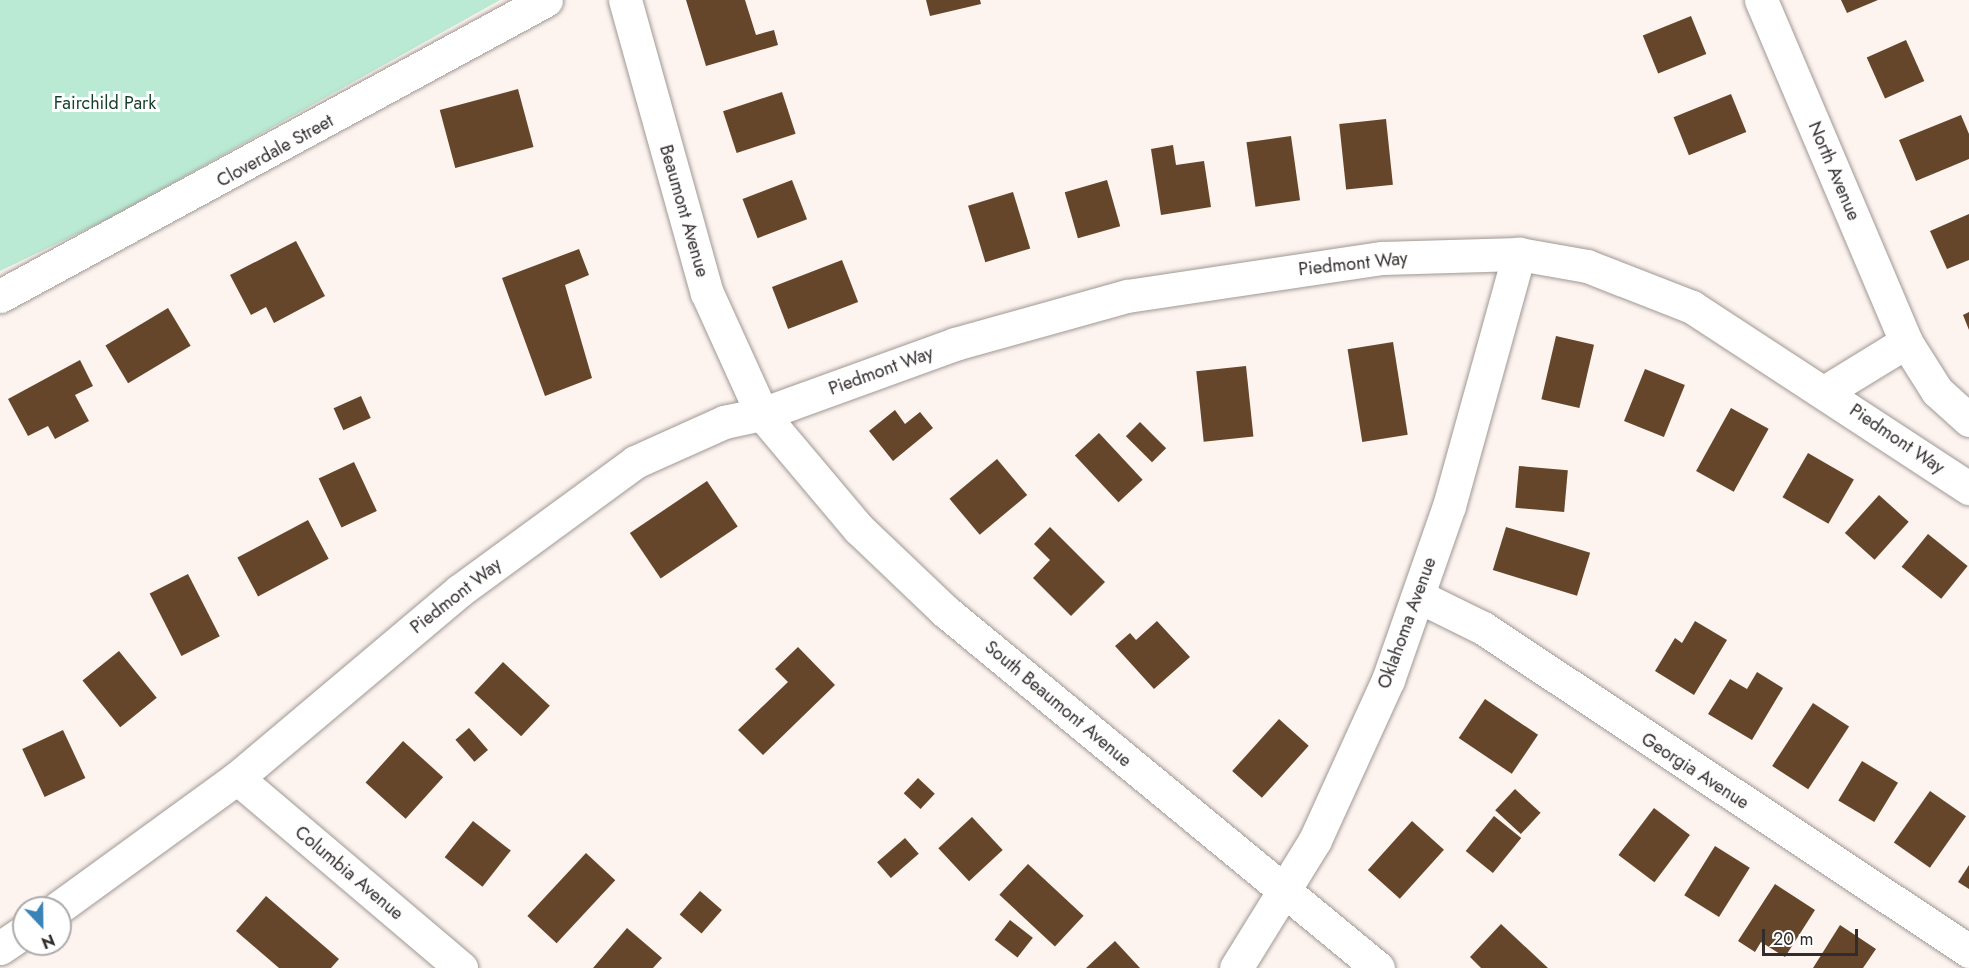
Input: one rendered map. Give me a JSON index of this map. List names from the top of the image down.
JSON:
{
  "streets": {
    "street": [
      "Cloverdale Street",
      "North Avenue",
      "Beaumont Avenue",
      "Piedmont Way",
      "Oklahoma Avenue",
      "South Beaumont Avenue",
      "Georgia Avenue",
      "Columbia Avenue"
    ]
  },
  "crossings": [
    ["North Avenue", "Piedmont Way"],
    ["Beaumont Avenue", "Piedmont Way"],
    ["Beaumont Avenue", "South Beaumont Avenue"],
    ["Piedmont Way", "Oklahoma Avenue"],
    ["Piedmont Way", "South Beaumont Avenue"],
    ["Piedmont Way", "Columbia Avenue"],
    ["Oklahoma Avenue", "South Beaumont Avenue"],
    ["Oklahoma Avenue", "Georgia Avenue"]
  ],
  "parks": ["Fairchild Park"],
  "scale_bar": "20 m",
  "north": "bottom"
}
